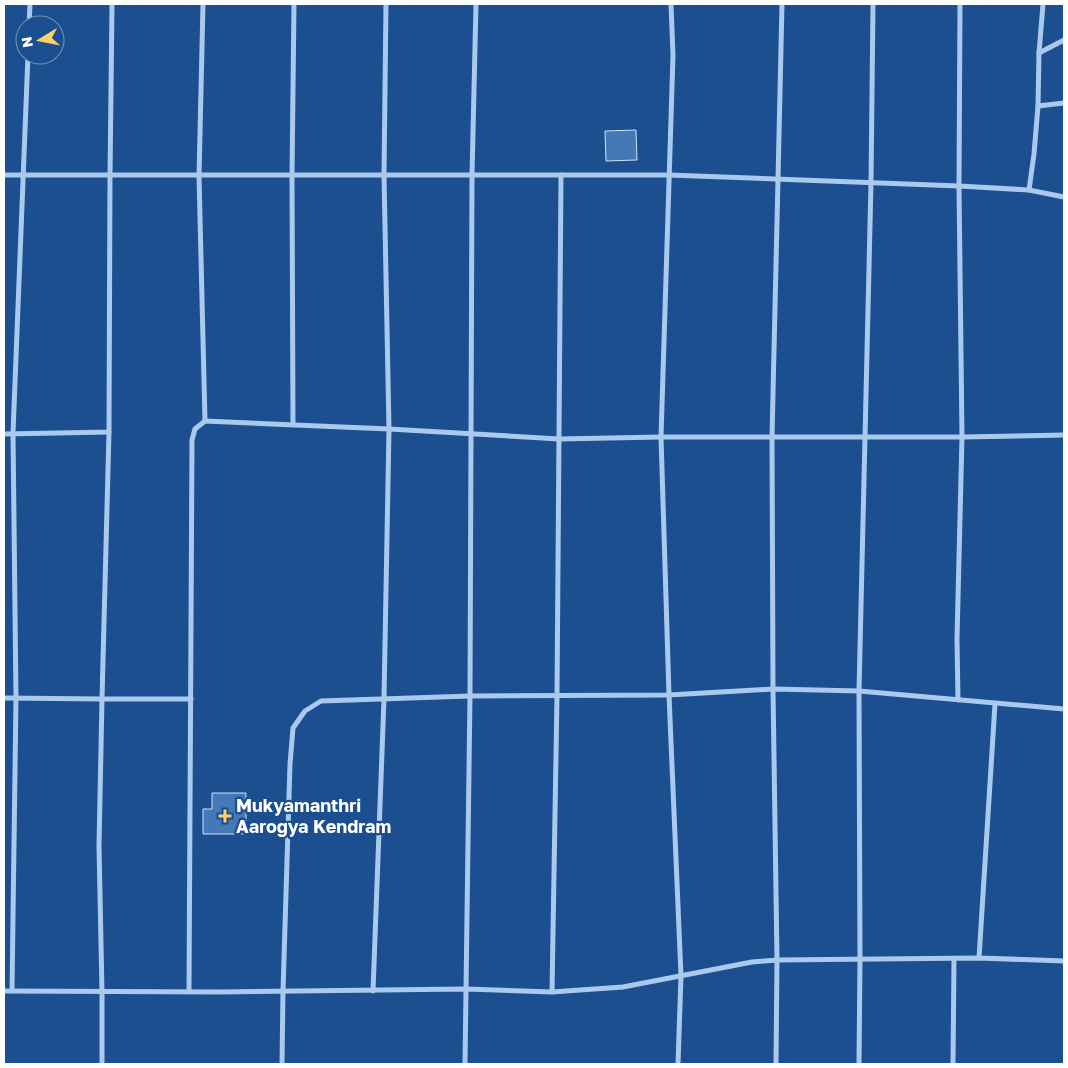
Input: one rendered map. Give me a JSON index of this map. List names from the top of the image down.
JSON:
{
  "places": {
    "health": ["Mukyamanthri Aarogya Kendram"]
  },
  "north": "left"
}
